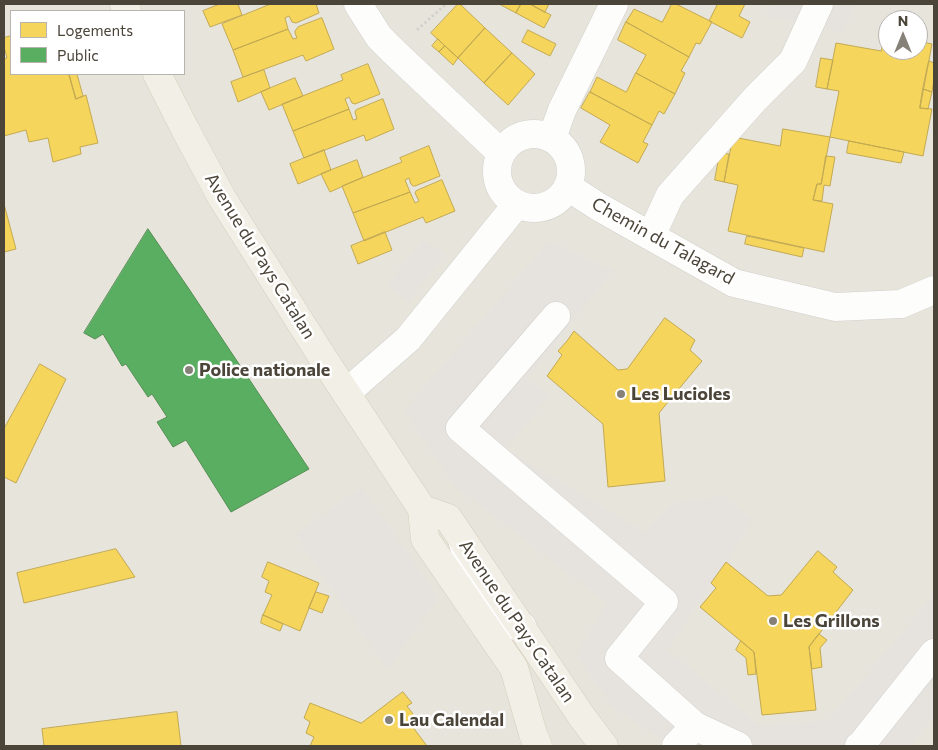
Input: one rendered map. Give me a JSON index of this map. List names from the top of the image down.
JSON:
{
  "streets": {
    "main road": ["Avenue du Pays Catalan"],
    "street": ["Chemin du Talagard"]
  },
  "places": [
    "Police nationale",
    "Les Lucioles",
    "Les Grillons",
    "Lau Calendal"
  ],
  "legend": ["Logements", "Public"],
  "north": "top"
}
